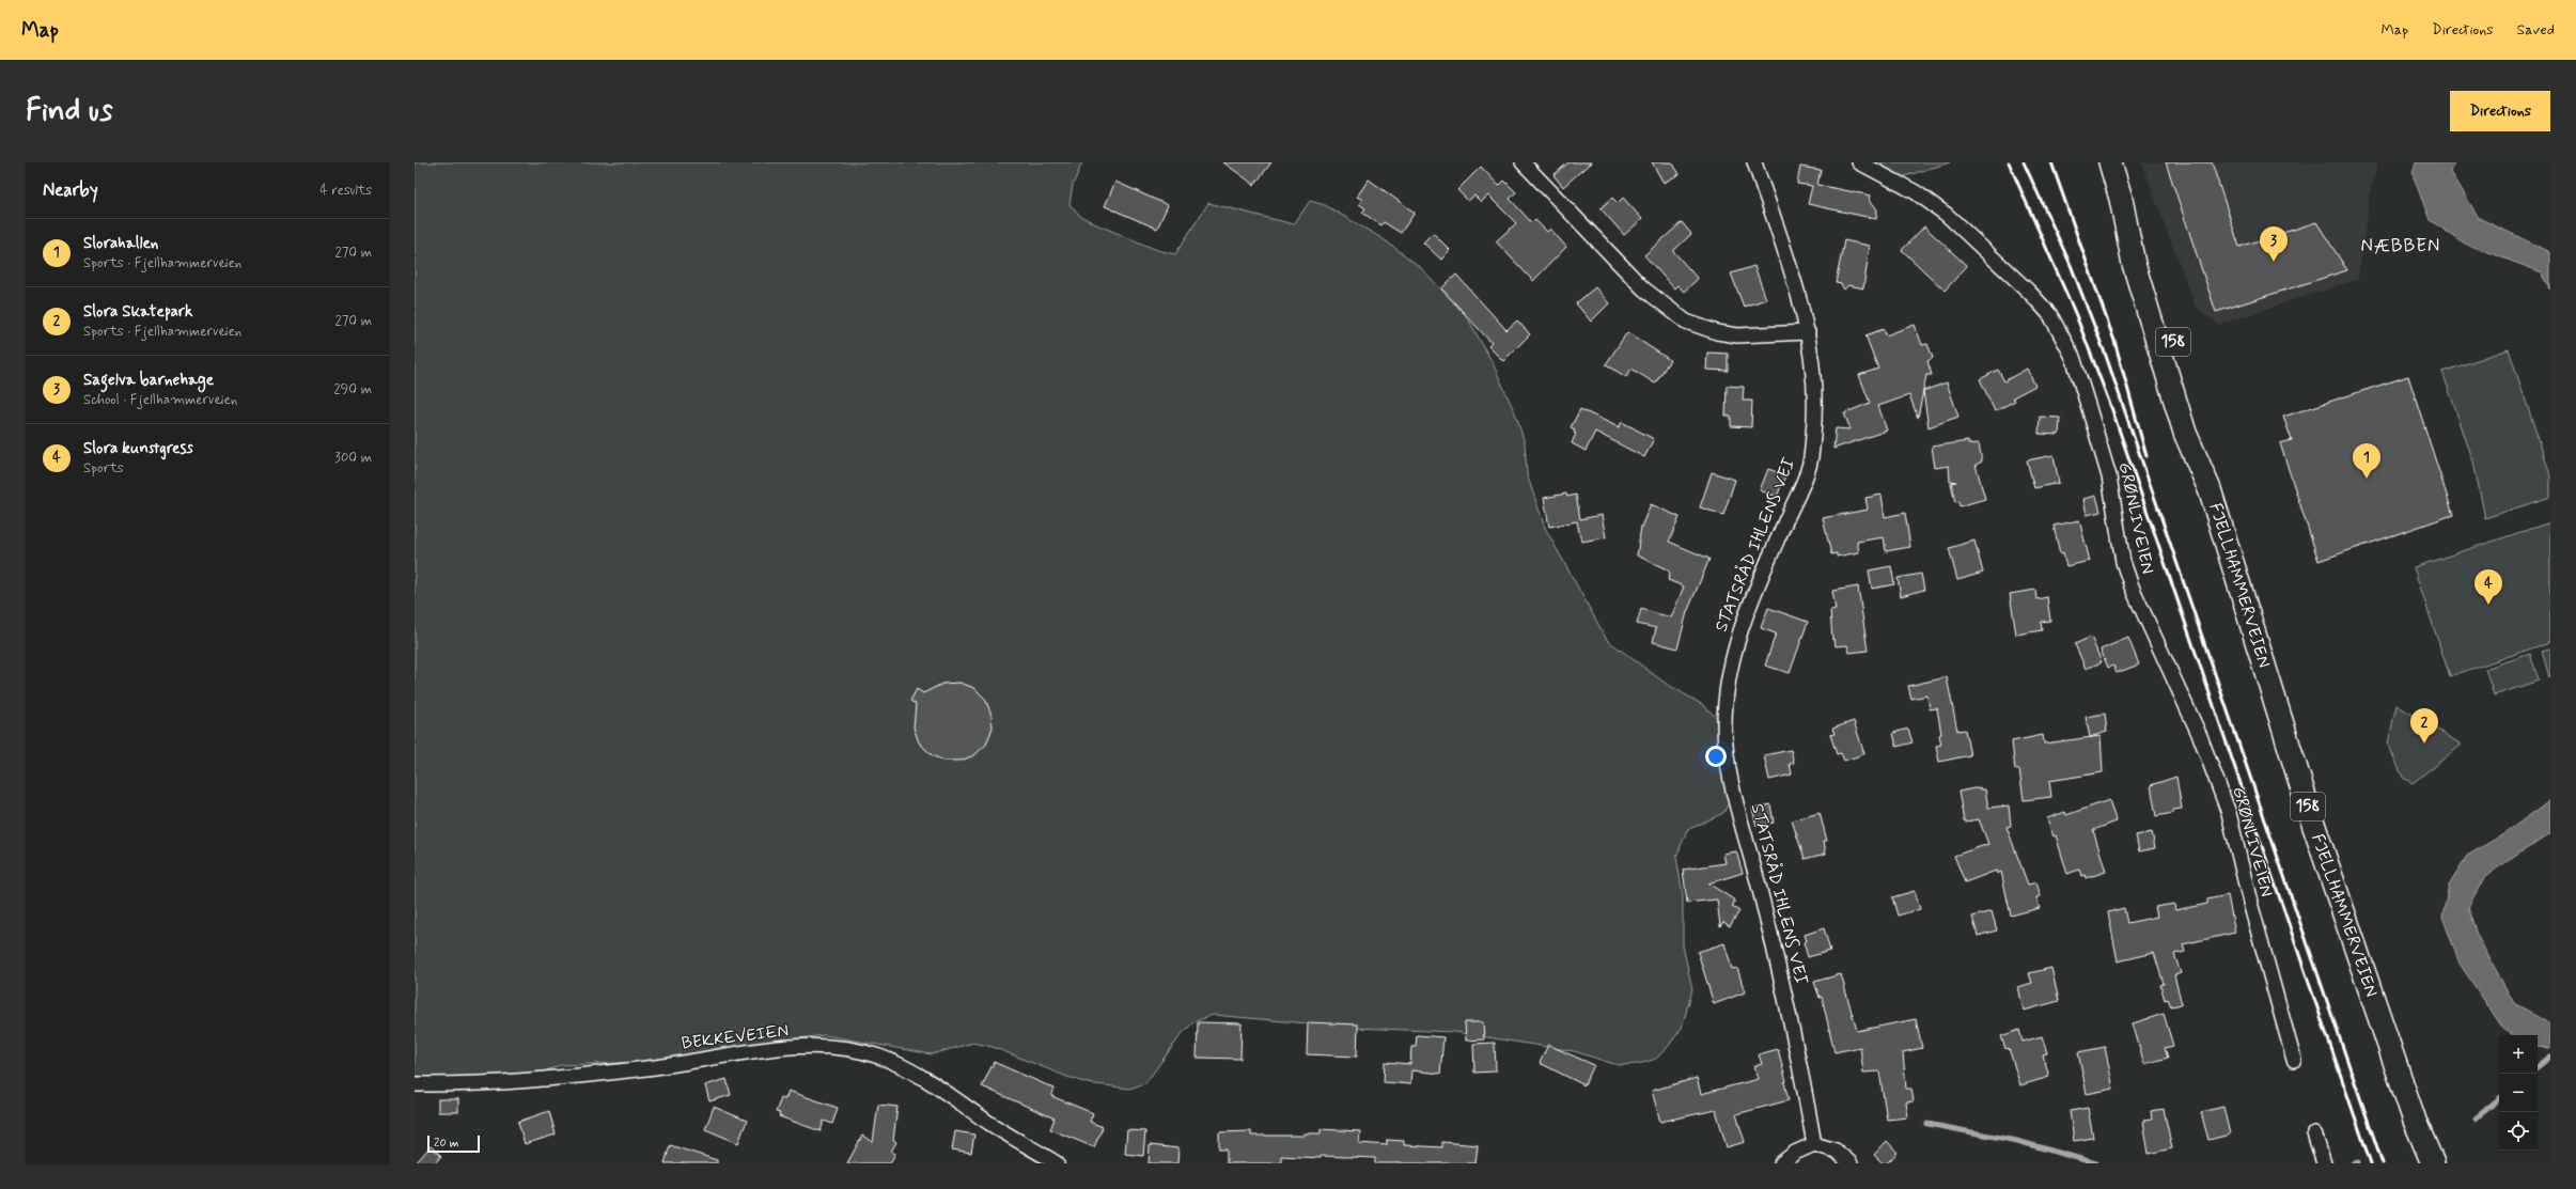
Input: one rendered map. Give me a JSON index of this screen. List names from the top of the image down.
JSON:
{
  "streets": {
    "main road": ["158", "FJELLHAMMERVEIEN"],
    "street": ["GRØNLIVEIEN", "STATSRÅD IHLENS VEI", "BEKKEVEIEN"]
  },
  "crossings": [
    ["158", "FJELLHAMMERVEIEN"]
  ],
  "districts": ["NÆBBEN"],
  "scale_bar": "20 m",
  "page": {
    "header": "Map",
    "nav": ["Map", "Directions", "Saved"],
    "buttons": "Directions",
    "title": "Find us",
    "heading": ["Nearby", "4 results"],
    "list": [
      {
        "mark": "1",
        "name": "Slorahallen",
        "note": "Sports · Fjellhammerveien",
        "value": "270 m"
      },
      {
        "mark": "2",
        "name": "Slora Skatepark",
        "note": "Sports · Fjellhammerveien",
        "value": "270 m"
      },
      {
        "mark": "3",
        "name": "Sagelva barnehage",
        "note": "School · Fjellhammerveien",
        "value": "290 m"
      },
      {
        "mark": "4",
        "name": "Slora kunstgress",
        "note": "Sports",
        "value": "300 m"
      }
    ],
    "pins": [
      "3",
      "1",
      "4",
      "2"
    ],
    "map_buttons": ["+", "−"],
    "scale": "20 m"
  }
}
